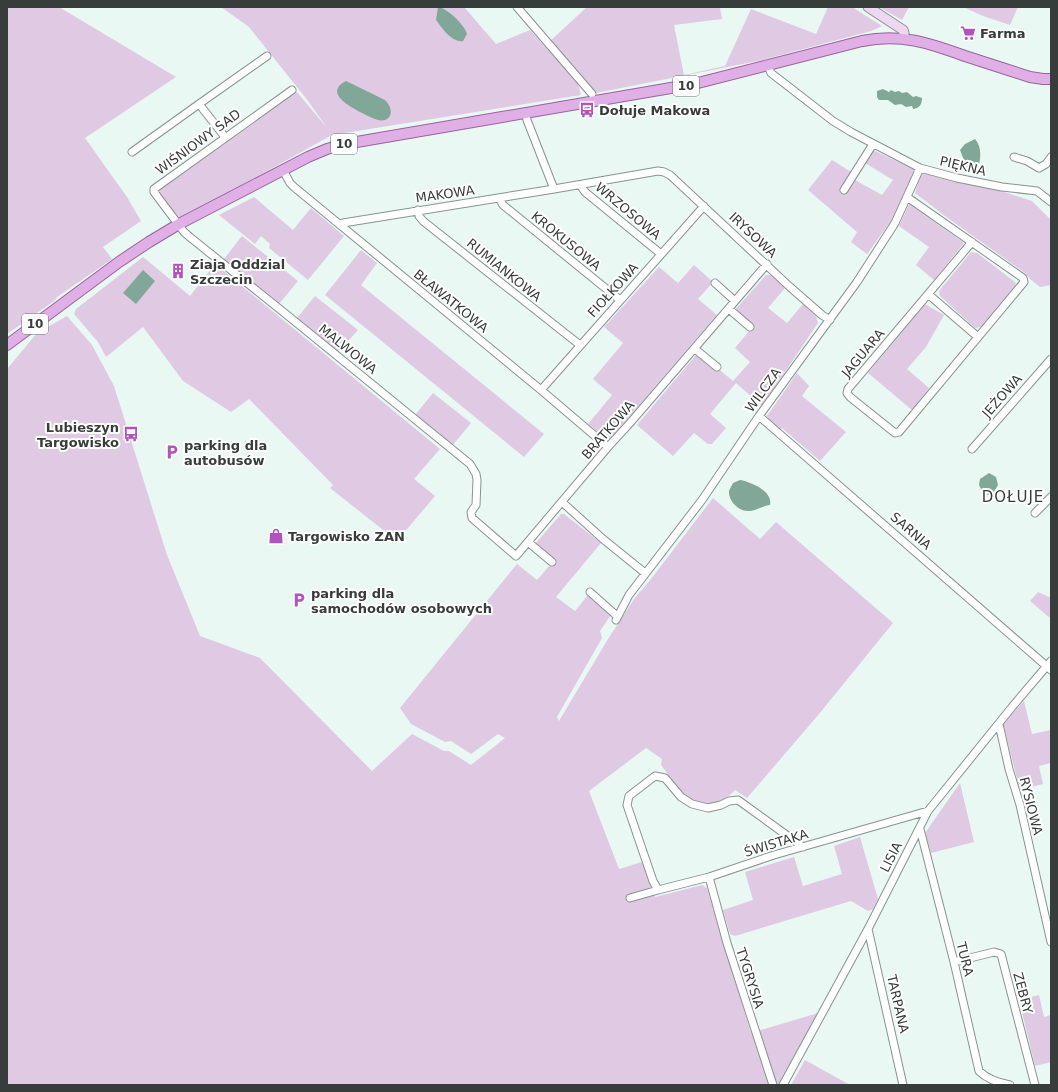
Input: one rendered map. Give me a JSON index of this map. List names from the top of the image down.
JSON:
{
  "streets": {
    "main road": ["10"],
    "street": [
      "WIŚNIOWY SAD",
      "PIĘKNA",
      "MAKOWA",
      "WRZOSOWA",
      "IRYSOWA",
      "KROKUSOWA",
      "RUMIANKOWA",
      "FIOŁKOWA",
      "BŁAWATKOWA",
      "MALWOWA",
      "JAGUARA",
      "WILCZA",
      "JEŻOWA",
      "BRATKOWA",
      "SARNIA",
      "RYSIOWA",
      "ŚWISTAKA",
      "LISIA",
      "TURA",
      "TYGRYSIA",
      "ZEBRY",
      "TARPANA"
    ]
  },
  "crossings": [
    ["10", "WIŚNIOWY SAD"],
    ["10", "PIĘKNA"],
    ["10", "BŁAWATKOWA"],
    ["10", "MALWOWA"],
    ["WIŚNIOWY SAD", "MALWOWA"],
    ["PIĘKNA", "WILCZA"],
    ["MAKOWA", "WRZOSOWA"],
    ["MAKOWA", "IRYSOWA"],
    ["MAKOWA", "KROKUSOWA"],
    ["MAKOWA", "RUMIANKOWA"],
    ["MAKOWA", "BŁAWATKOWA"],
    ["WRZOSOWA", "FIOŁKOWA"],
    ["IRYSOWA", "FIOŁKOWA"],
    ["IRYSOWA", "WILCZA"],
    ["IRYSOWA", "BRATKOWA"],
    ["KROKUSOWA", "FIOŁKOWA"],
    ["RUMIANKOWA", "FIOŁKOWA"],
    ["FIOŁKOWA", "BŁAWATKOWA"],
    ["BŁAWATKOWA", "BRATKOWA"],
    ["MALWOWA", "BRATKOWA"],
    ["JAGUARA", "WILCZA"],
    ["WILCZA", "SARNIA"],
    ["SARNIA", "LISIA"],
    ["RYSIOWA", "LISIA"],
    ["ŚWISTAKA", "LISIA"],
    ["ŚWISTAKA", "TYGRYSIA"],
    ["LISIA", "TURA"],
    ["LISIA", "TARPANA"],
    ["TURA", "ZEBRY"]
  ],
  "districts": ["DOŁUJE"],
  "places": {
    "supermarket": ["Farma"],
    "bus stop": ["Dołuje Makowa", "Lubieszyn Targowisko"],
    "building": ["Ziaja Oddzial Szczecin"],
    "parking": ["parking dla autobusów", "parking dla samochodów osobowych"],
    "shop": ["Targowisko ZAN"]
  }
}
